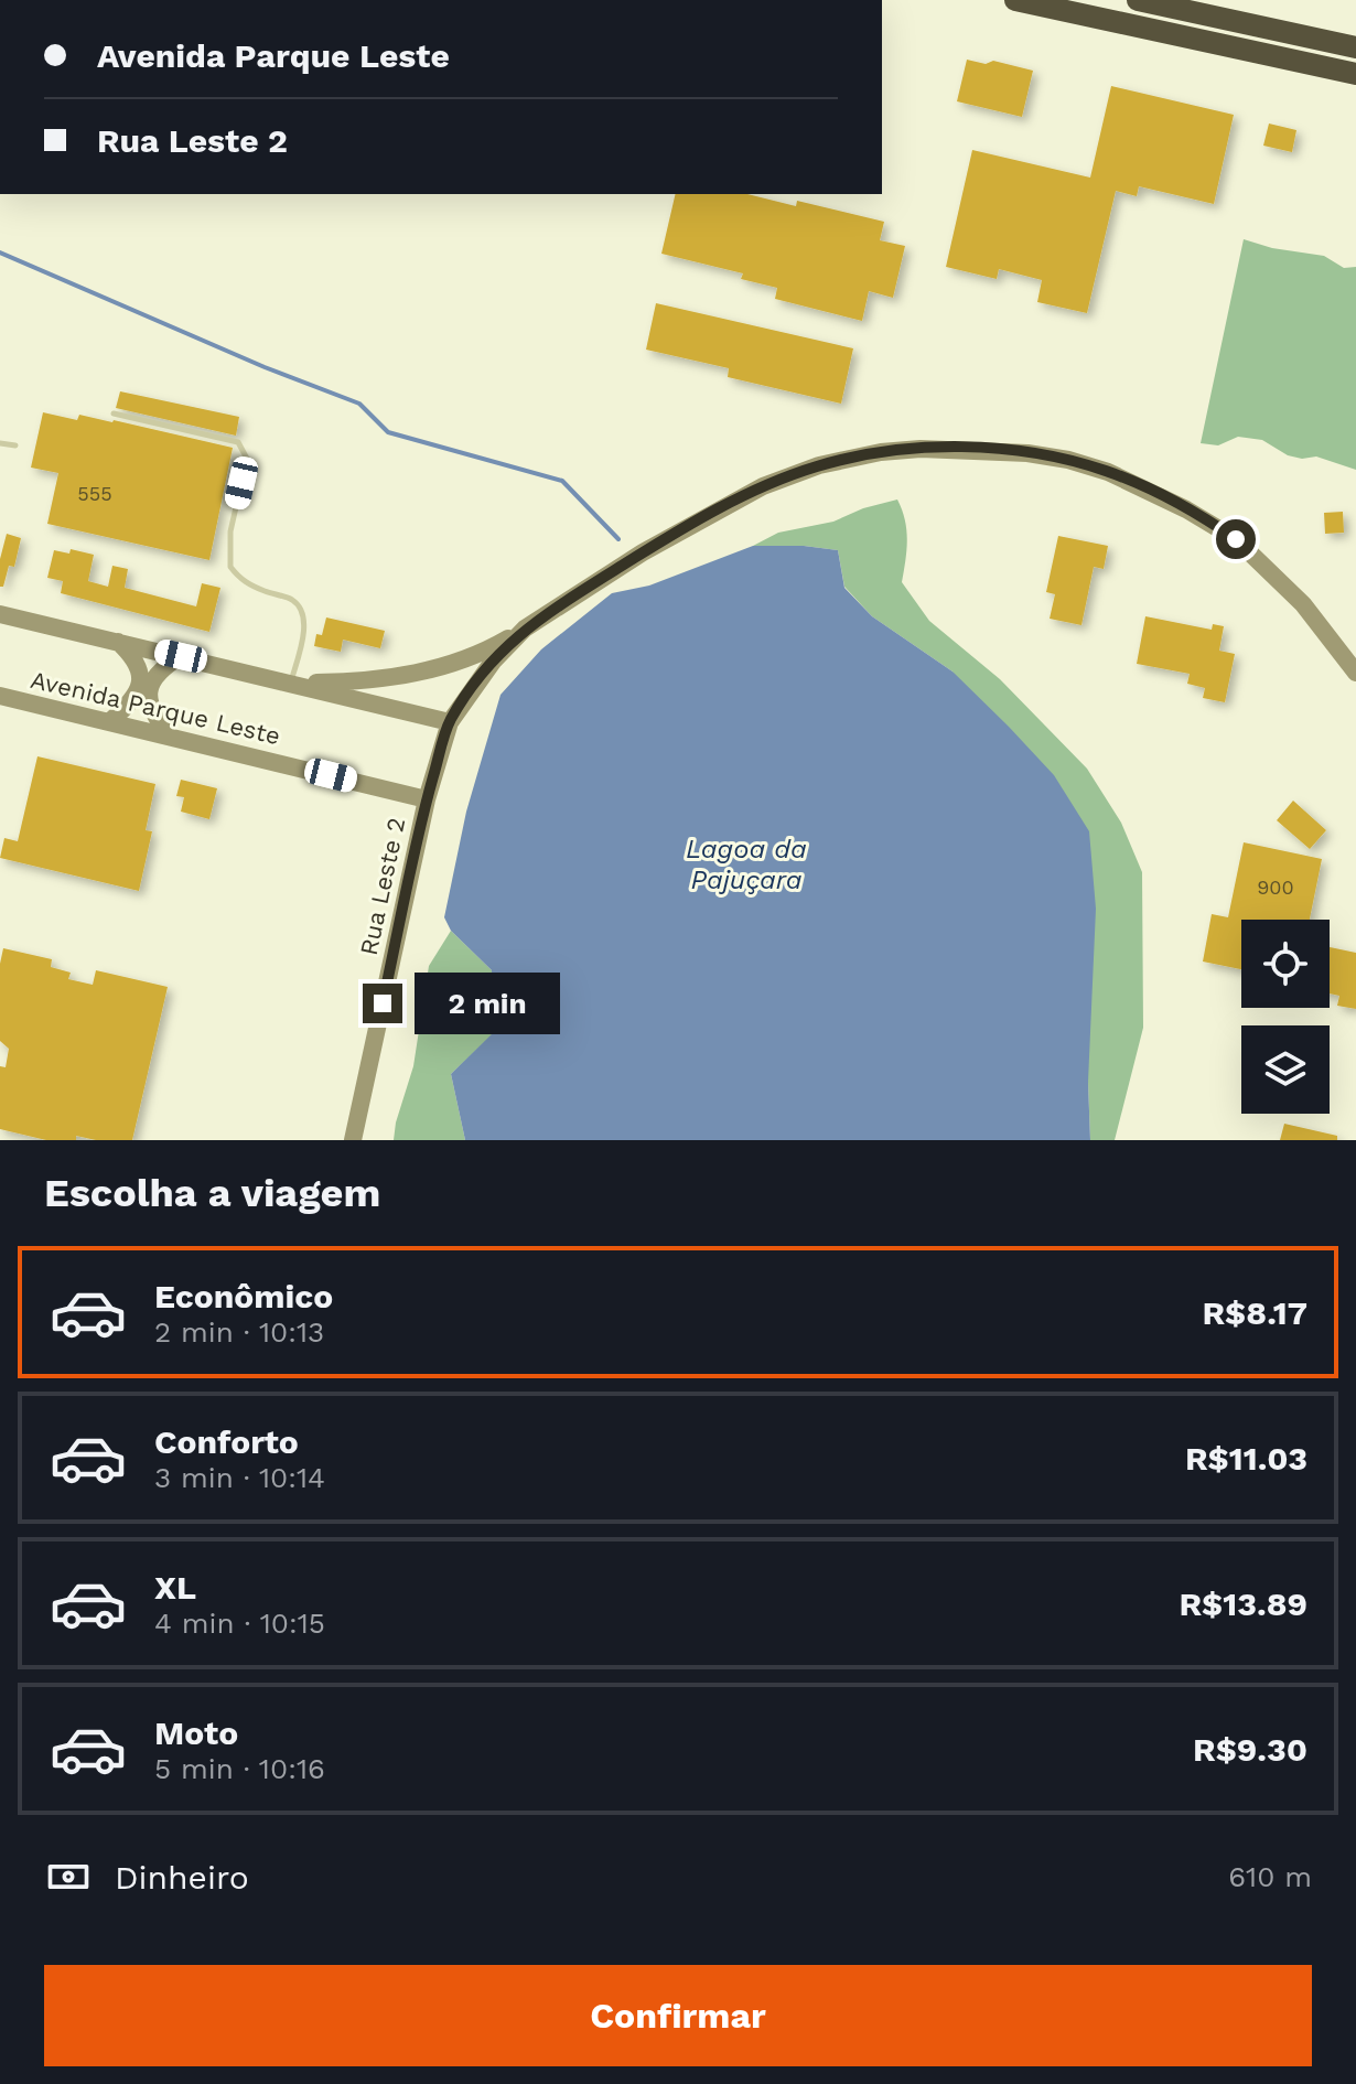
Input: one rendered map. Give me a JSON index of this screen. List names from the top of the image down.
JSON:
{
  "streets": {
    "street": ["Avenida Parque Leste", "Rua Leste 2"]
  },
  "crossings": [
    ["Avenida Parque Leste", "Rua Leste 2"]
  ],
  "water": ["Lagoa da Pajuçara"],
  "house_numbers": ["555", "900"],
  "page": {
    "banner": ["Avenida Parque Leste", "Rua Leste 2"],
    "bubble": "2 min",
    "heading": "Escolha a viagem",
    "list": [
      {
        "name": "Econômico",
        "note": "2 min · 10:13",
        "value": "R$8.17"
      },
      {
        "name": "Conforto",
        "note": "3 min · 10:14",
        "value": "R$11.03"
      },
      {
        "name": "XL",
        "note": "4 min · 10:15",
        "value": "R$13.89"
      },
      {
        "name": "Moto",
        "note": "5 min · 10:16",
        "value": "R$9.30"
      }
    ],
    "pay": ["Dinheiro", "610 m"],
    "buttons": "Confirmar"
  }
}
